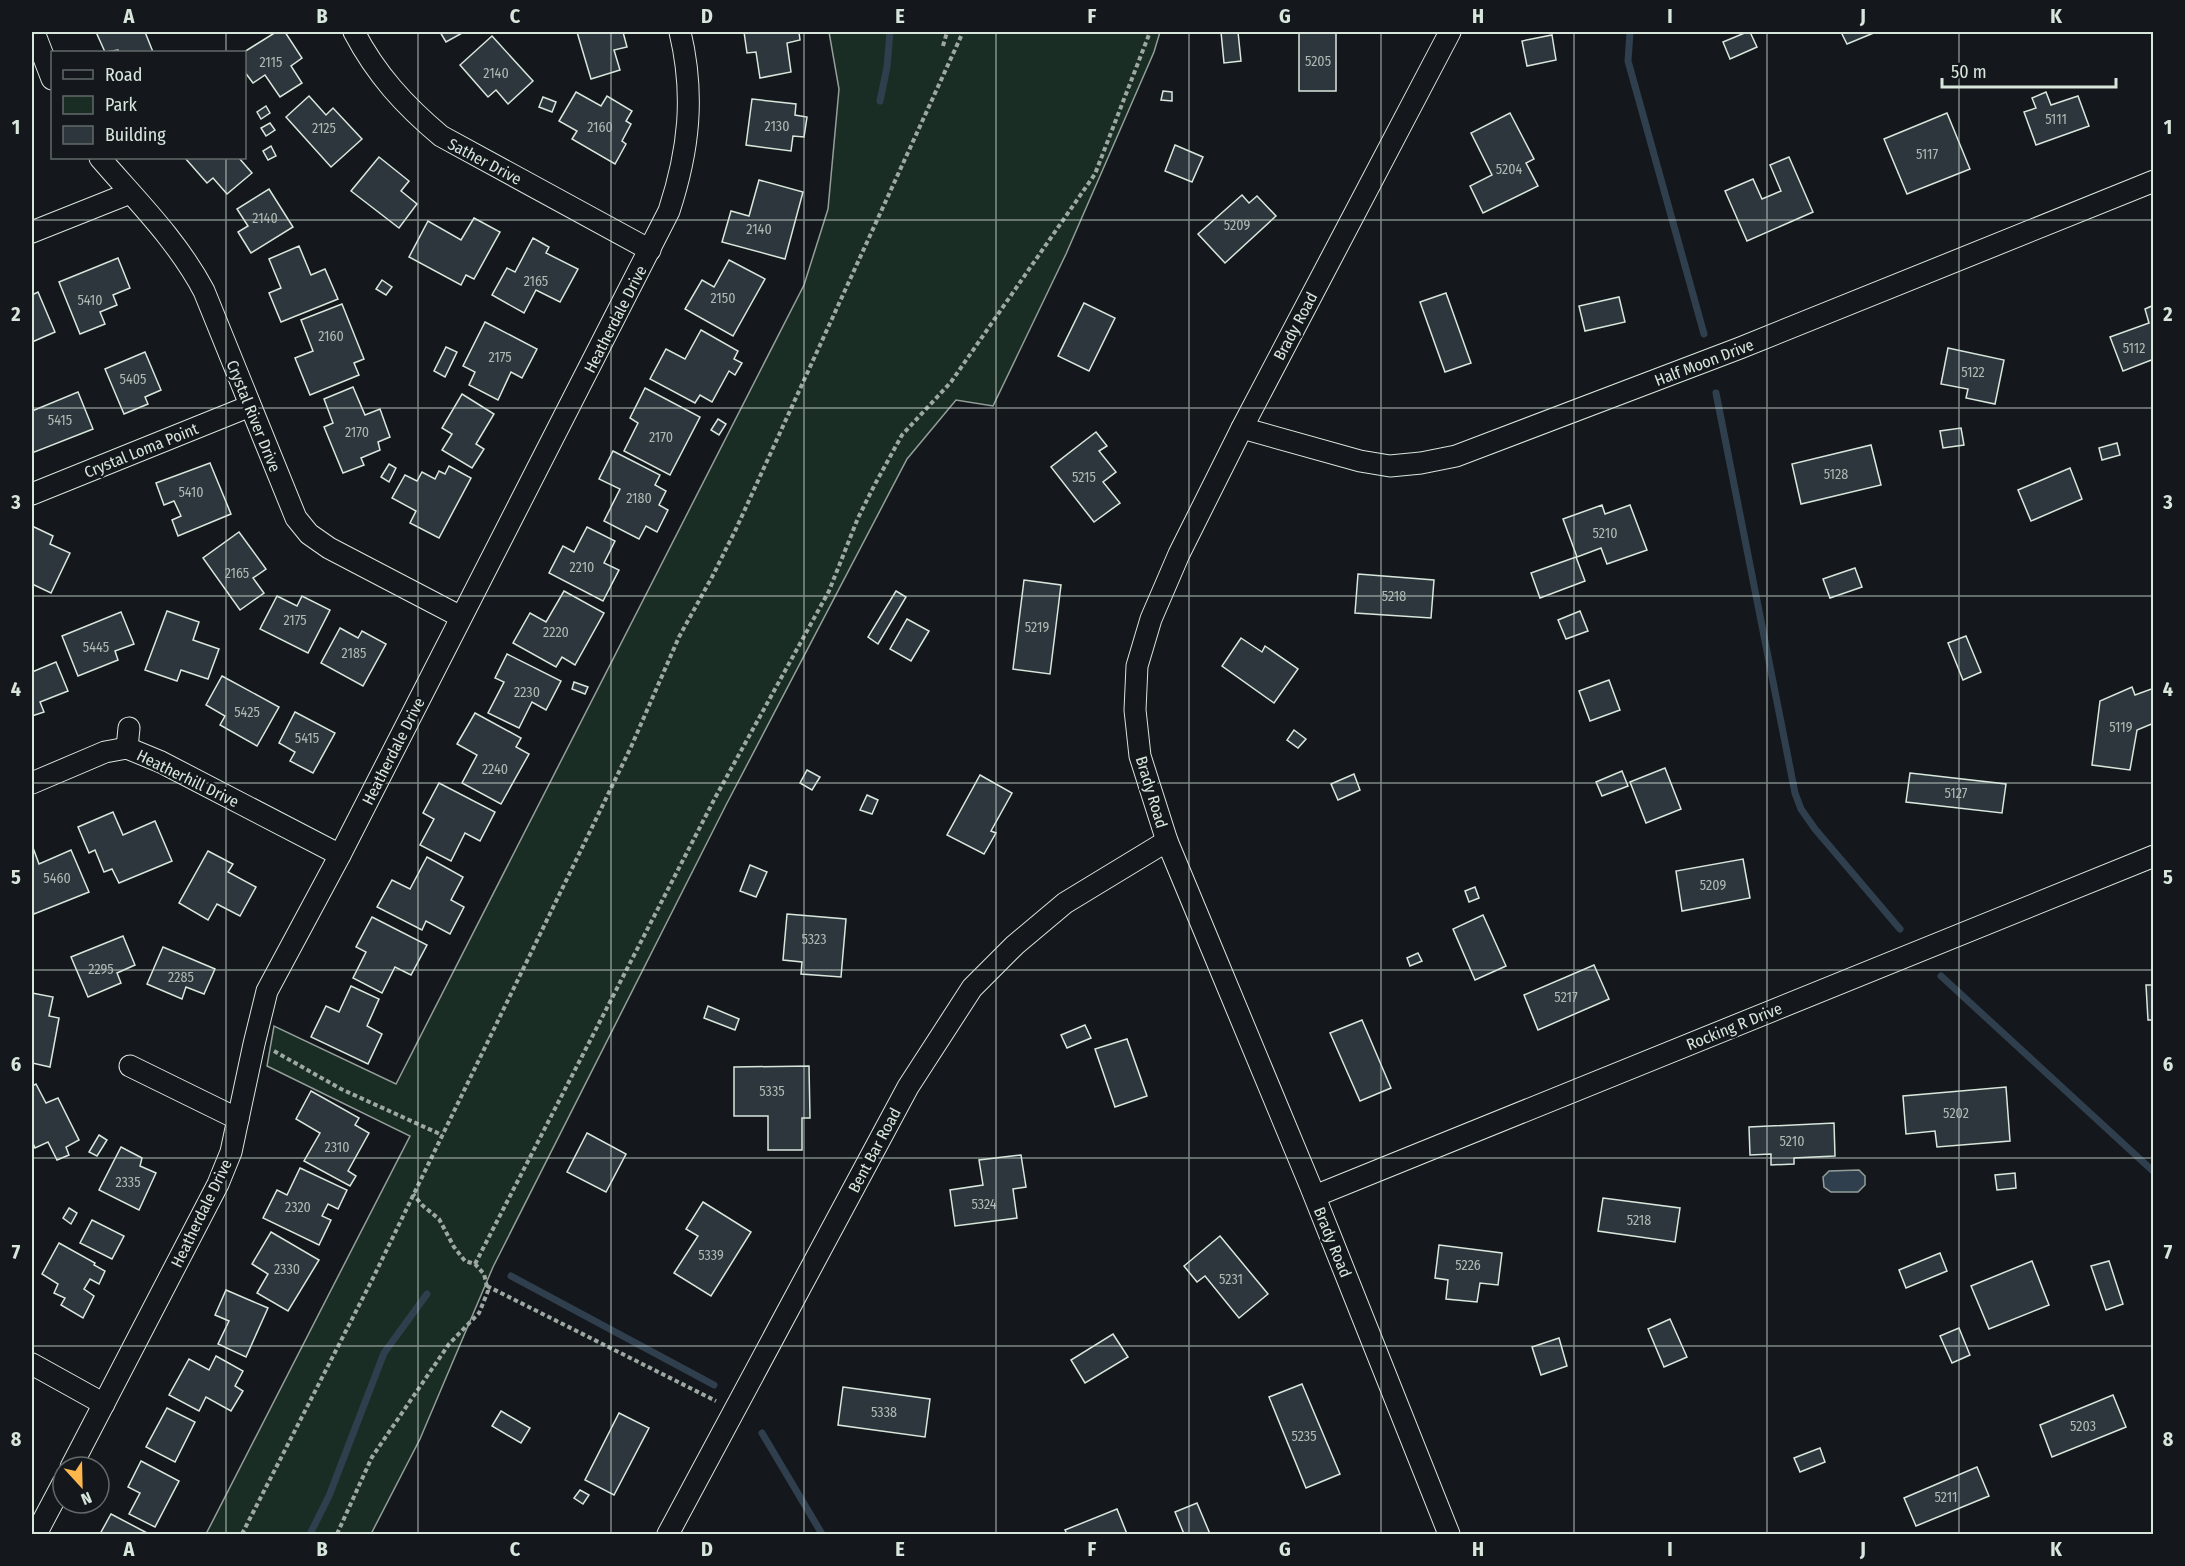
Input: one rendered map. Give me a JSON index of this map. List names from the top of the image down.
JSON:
{
  "streets": {
    "street": [
      "Sather Drive",
      "Heatherdale Drive",
      "Brady Road",
      "Half Moon Drive",
      "Crystal River Drive",
      "Crystal Loma Point",
      "Heatherhill Drive",
      "Rocking R Drive",
      "Bent Bar Road"
    ]
  },
  "crossings": [
    ["Sather Drive", "Heatherdale Drive"],
    ["Heatherdale Drive", "Crystal River Drive"],
    ["Heatherdale Drive", "Heatherhill Drive"],
    ["Brady Road", "Half Moon Drive"],
    ["Brady Road", "Rocking R Drive"],
    ["Brady Road", "Bent Bar Road"],
    ["Crystal River Drive", "Crystal Loma Point"]
  ],
  "house_numbers": [
    "5205",
    "2115",
    "2140",
    "5111",
    "2130",
    "2160",
    "2125",
    "5117",
    "5204",
    "2140",
    "5209",
    "2140",
    "2165",
    "2150",
    "5410",
    "2160",
    "5112",
    "2175",
    "5122",
    "5405",
    "5415",
    "2170",
    "2170",
    "5128",
    "5215",
    "5410",
    "2180",
    "5210",
    "2210",
    "2165",
    "5218",
    "2175",
    "5219",
    "2220",
    "5445",
    "2185",
    "2230",
    "5425",
    "5119",
    "5415",
    "2240",
    "5127",
    "5460",
    "5209",
    "5323",
    "2295",
    "2285",
    "5217",
    "5335",
    "5202",
    "5210",
    "2310",
    "2335",
    "5324",
    "2320",
    "5218",
    "5339",
    "5226",
    "2330",
    "5231",
    "5338",
    "5203",
    "5235",
    "5211"
  ],
  "legend": ["Road", "Park", "Building"],
  "scale_bar": "50 m",
  "north": "bottom",
  "grid": {
    "columns": [
      "A",
      "B",
      "C",
      "D",
      "E",
      "F",
      "G",
      "H",
      "I",
      "J",
      "K"
    ],
    "rows": [
      "1",
      "2",
      "3",
      "4",
      "5",
      "6",
      "7",
      "8"
    ]
  }
}
